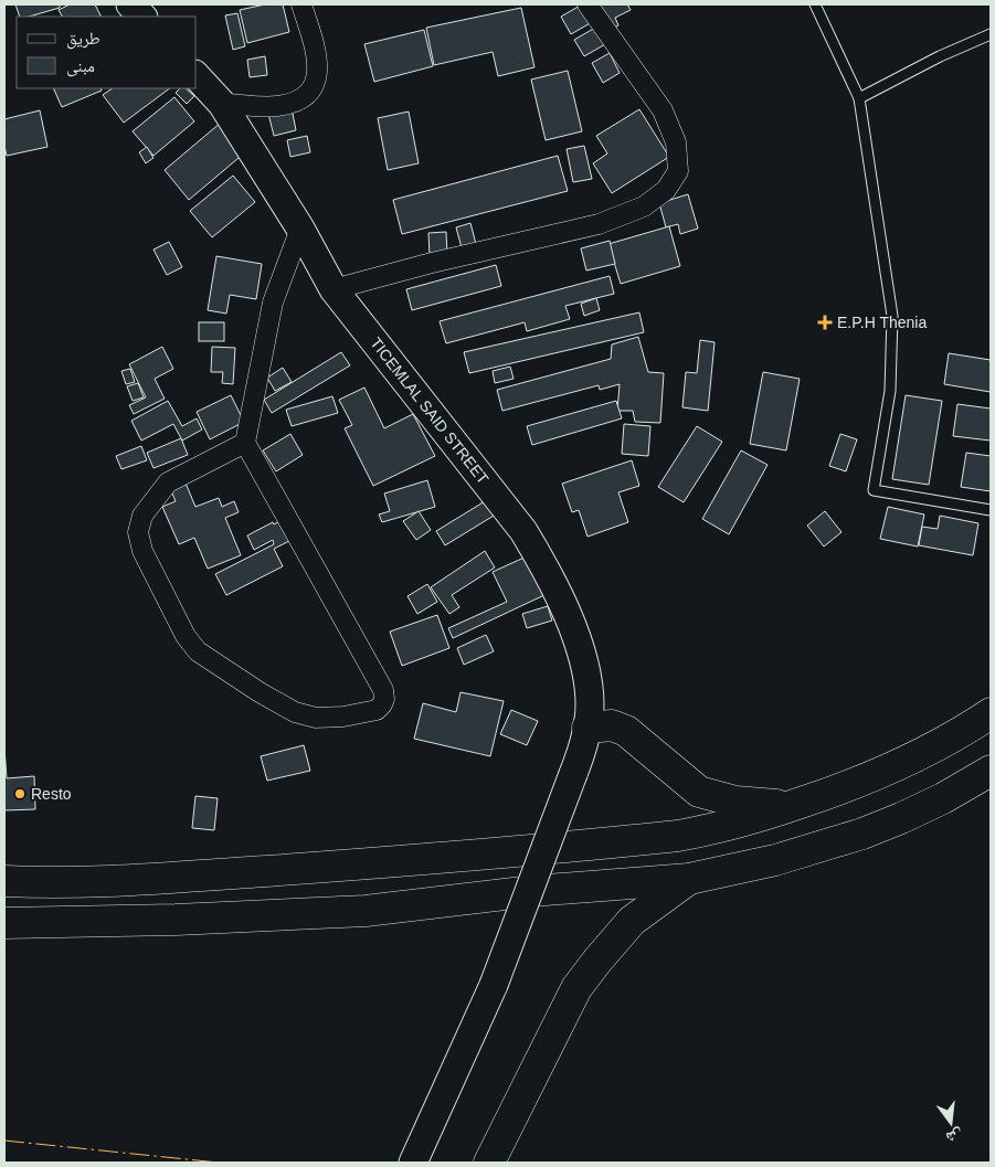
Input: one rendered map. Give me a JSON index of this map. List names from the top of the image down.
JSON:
{
  "streets": {
    "main road": ["TICEMLAL SAID STREET"]
  },
  "places": {
    "health": ["E.P.H Thenia"],
    "other": ["Resto"]
  },
  "legend": ["طريق", "مبنى"],
  "north": "bottom"
}
